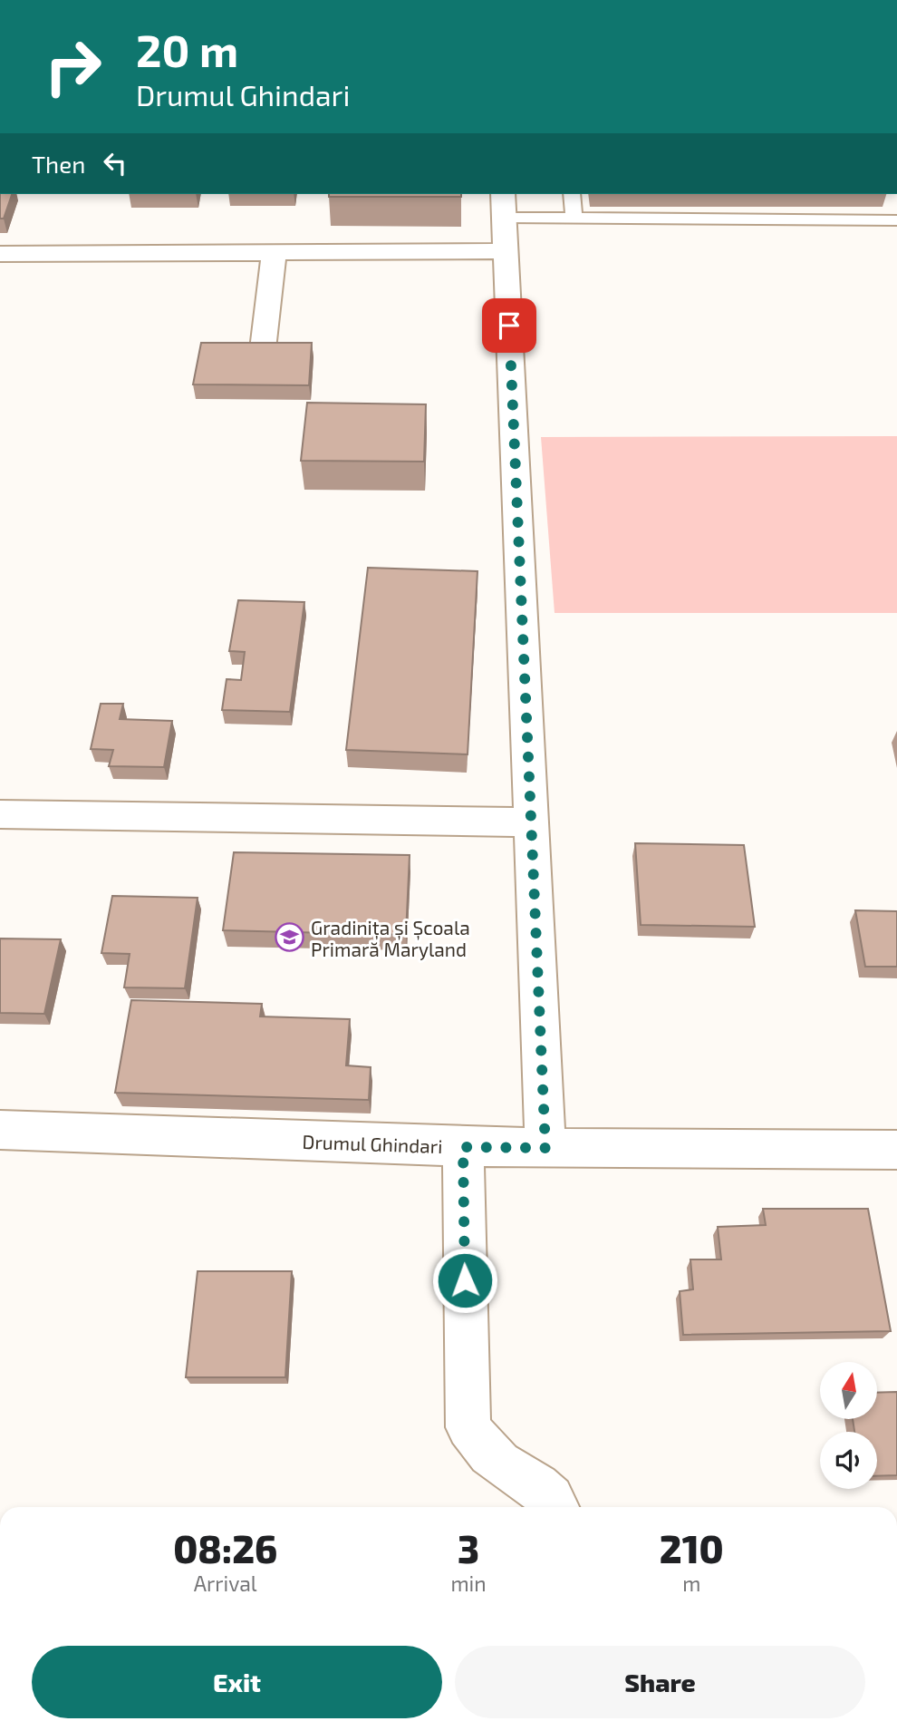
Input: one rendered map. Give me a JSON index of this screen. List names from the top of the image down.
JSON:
{
  "streets": {
    "street": ["Drumul Ghindari"]
  },
  "places": {
    "school or university": ["Gradinița și Școala Primară Maryland"]
  },
  "north": "top",
  "page": {
    "turn": ["20 m", "Drumul Ghindari"],
    "then": "Then",
    "eta": [
      "08:26",
      "Arrival",
      "3",
      "min",
      "210",
      "m"
    ],
    "buttons": ["Exit", "Share"]
  }
}
